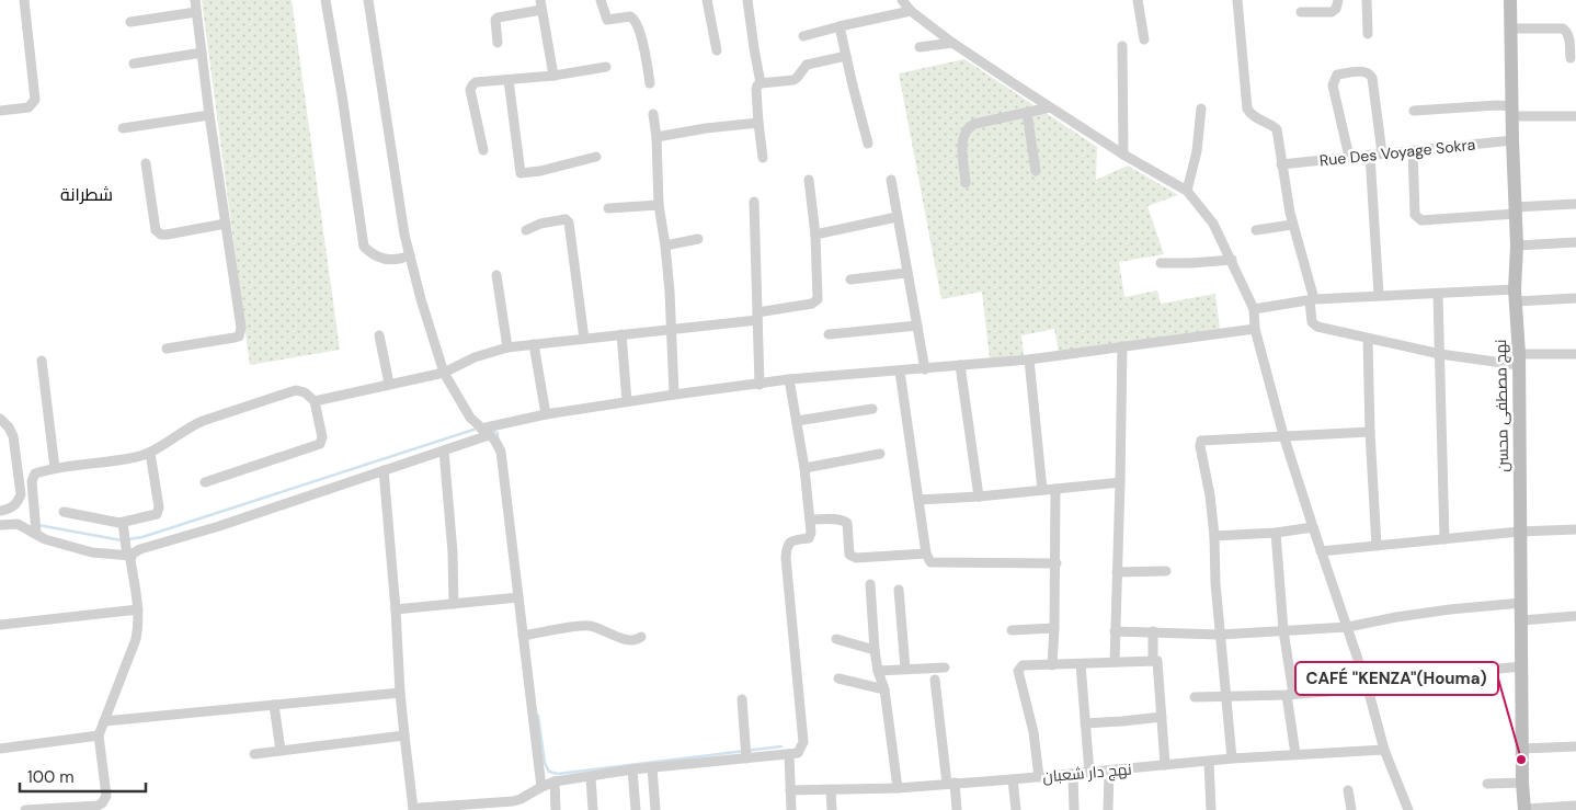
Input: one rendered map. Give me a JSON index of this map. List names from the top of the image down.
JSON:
{
  "streets": {
    "main road": ["نهج مصطفى محسن"],
    "street": ["Rue Des Voyage Sokra", "نهج دار شعبان"]
  },
  "crossings": [
    ["Rue Des Voyage Sokra", "نهج مصطفى محسن"]
  ],
  "districts": ["شطرانة"],
  "places": ["CAFÉ \"KENZA\"(Houma)"],
  "scale_bar": "100 m"
}
